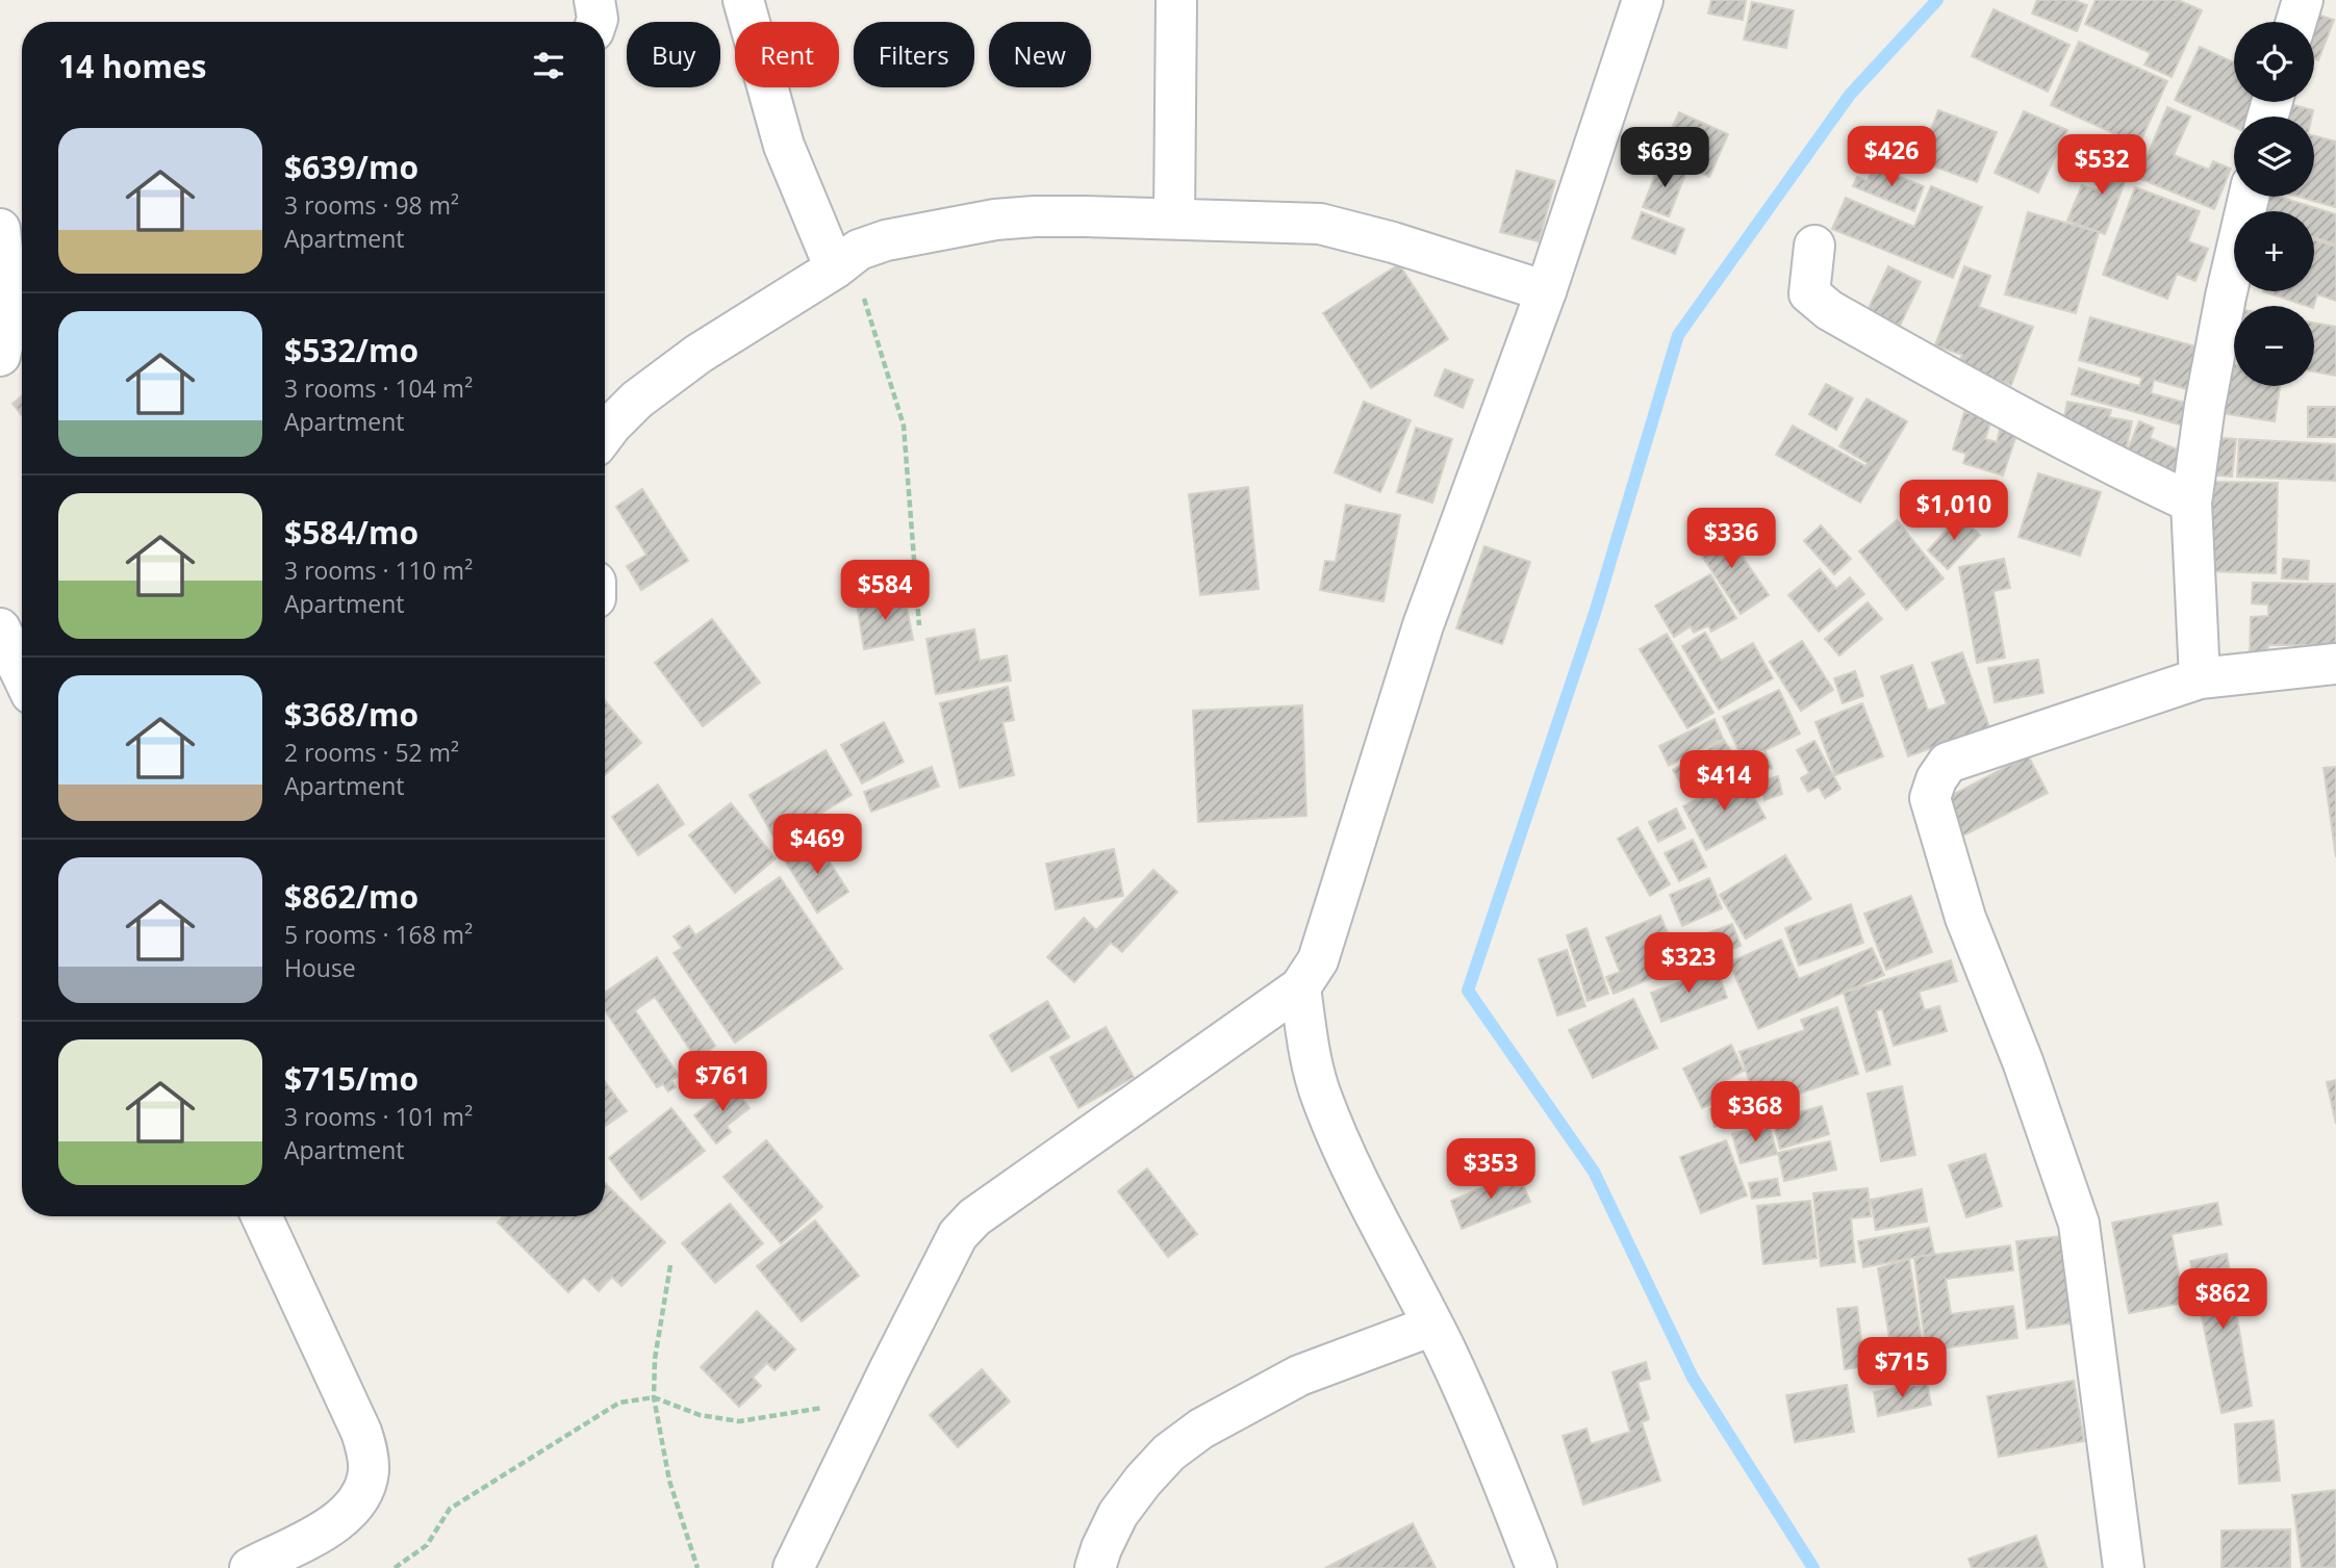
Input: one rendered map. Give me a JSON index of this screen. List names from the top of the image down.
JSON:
{
  "page": {
    "map_buttons": ["+", "−"],
    "chip": [
      "Buy",
      "Rent",
      "Filters",
      "New"
    ],
    "heading": "14 homes",
    "list": [
      {
        "name": "$639/mo",
        "note": "3 rooms · 98 m² · Apartment"
      },
      {
        "name": "$532/mo",
        "note": "3 rooms · 104 m² · Apartment"
      },
      {
        "name": "$584/mo",
        "note": "3 rooms · 110 m² · Apartment"
      },
      {
        "name": "$368/mo",
        "note": "2 rooms · 52 m² · Apartment"
      },
      {
        "name": "$862/mo",
        "note": "5 rooms · 168 m² · House"
      },
      {
        "name": "$715/mo",
        "note": "3 rooms · 101 m² · Apartment"
      }
    ],
    "price": [
      "$426",
      "$639",
      "$532",
      "$1,010",
      "$336",
      "$584",
      "$414",
      "$469",
      "$323",
      "$761",
      "$368",
      "$353",
      "$862",
      "$715"
    ]
  }
}
